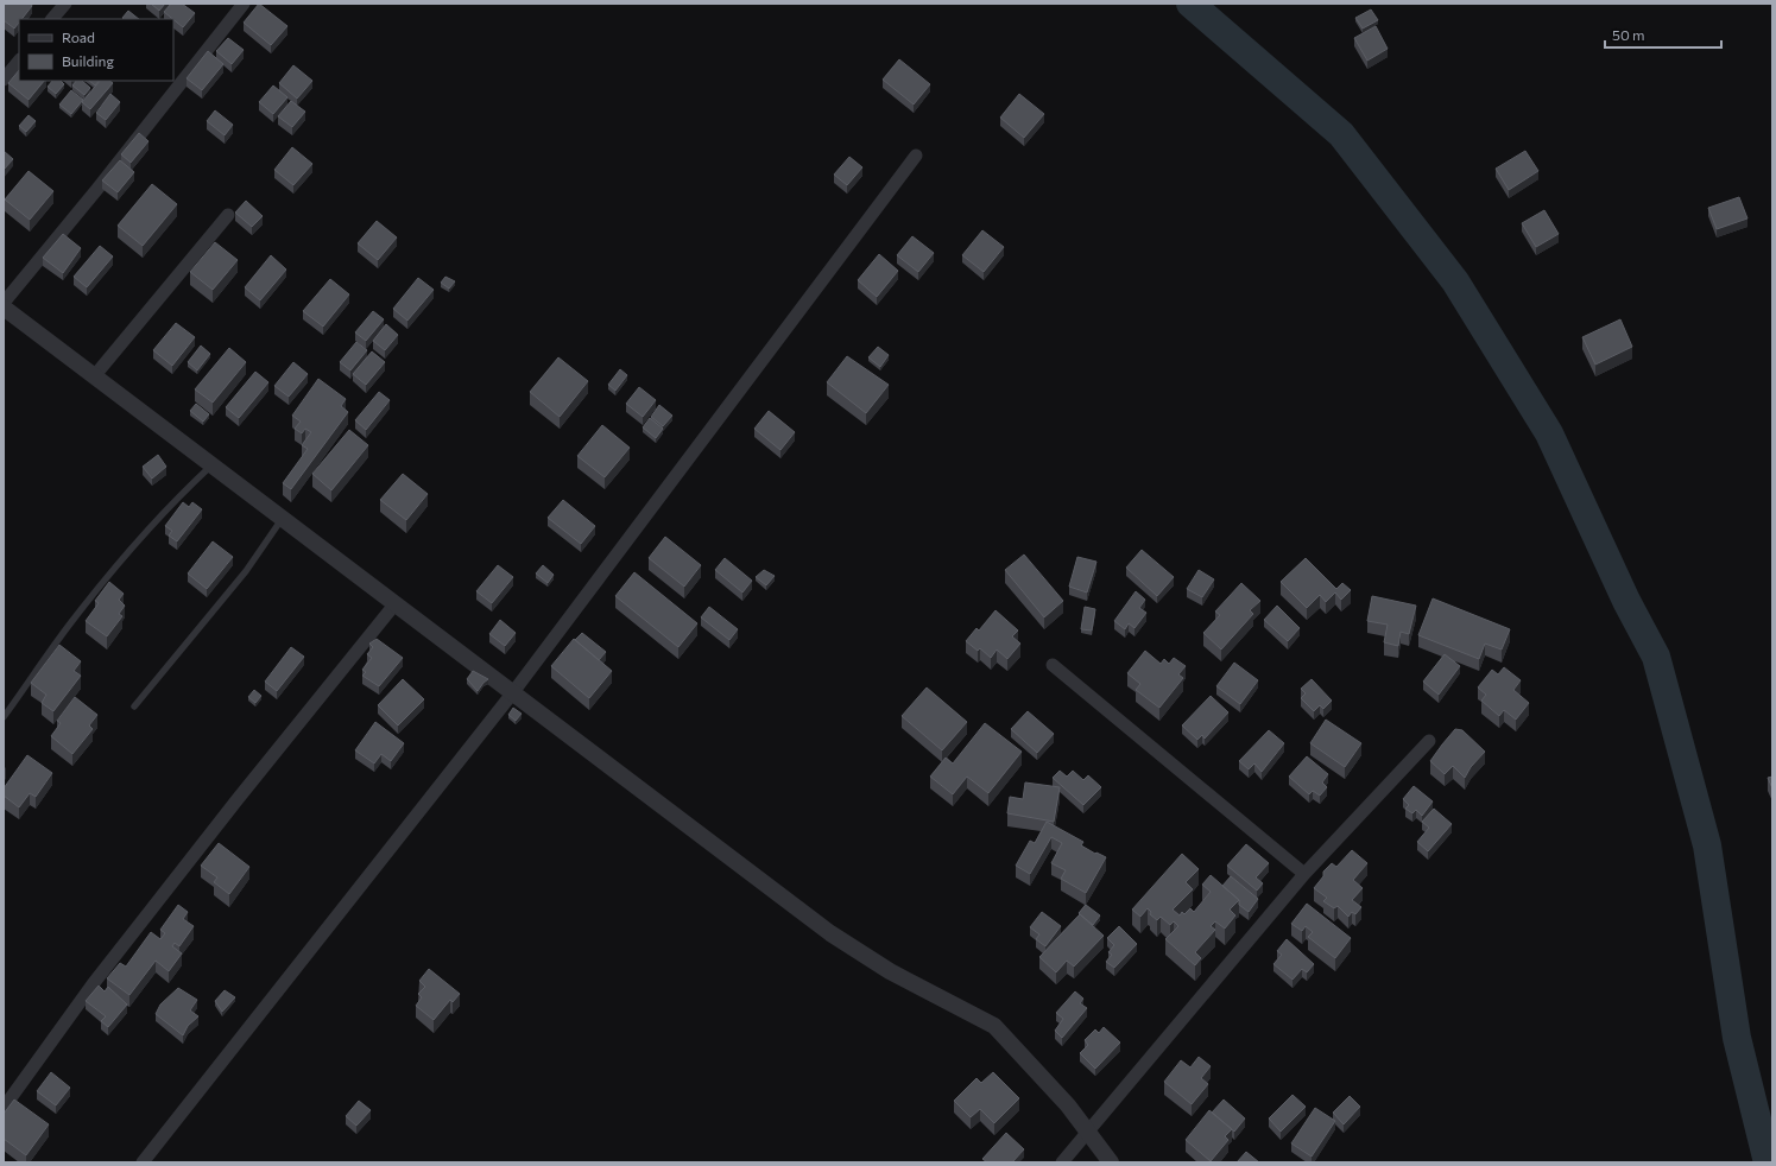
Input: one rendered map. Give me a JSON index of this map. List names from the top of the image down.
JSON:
{
  "legend": ["Road", "Building"],
  "scale_bar": "50 m"
}
